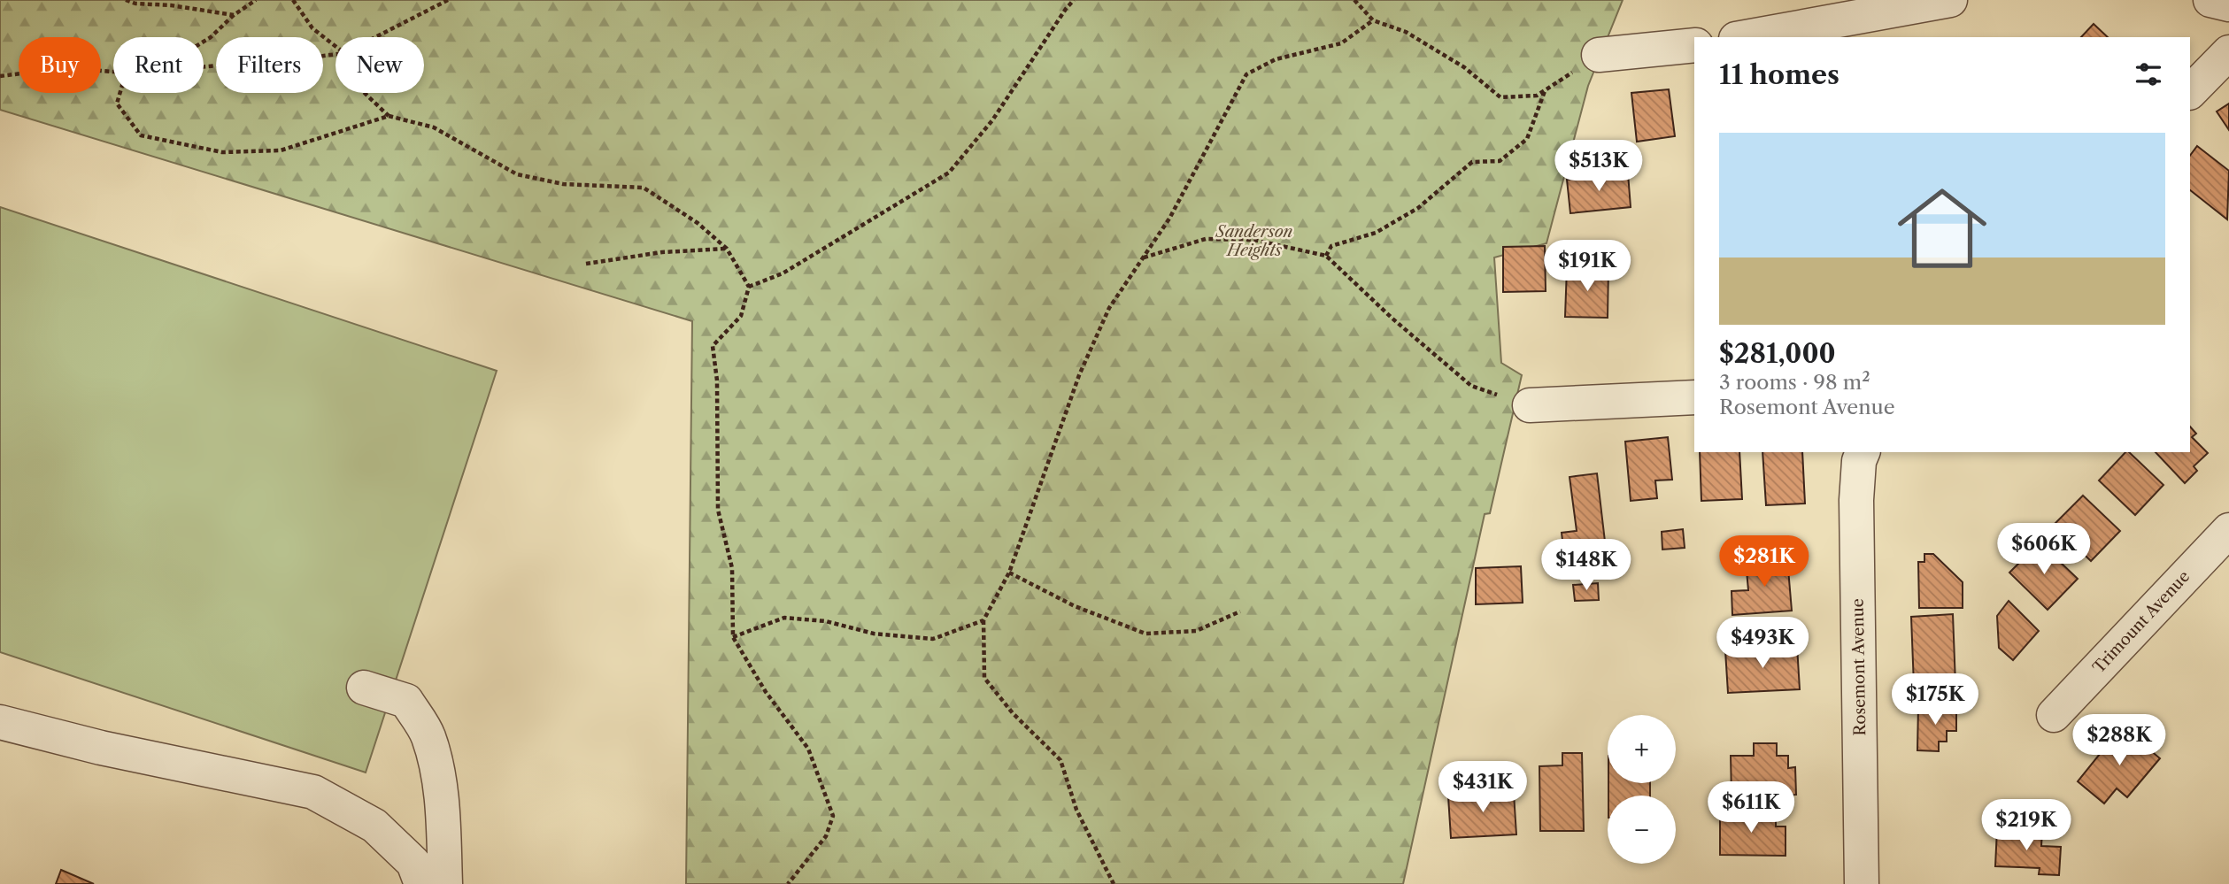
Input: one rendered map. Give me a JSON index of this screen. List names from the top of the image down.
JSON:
{
  "streets": {
    "street": ["Trimount Avenue", "Rosemont Avenue"]
  },
  "parks": ["Sanderson Heights"],
  "page": {
    "chip": [
      "Buy",
      "Rent",
      "Filters",
      "New"
    ],
    "heading": "11 homes",
    "list": [
      {
        "name": "$281,000",
        "note": "3 rooms · 98 m² · Rosemont Avenue"
      }
    ],
    "price": [
      "$513K",
      "$191K",
      "$606K",
      "$281K",
      "$148K",
      "$493K",
      "$175K",
      "$288K",
      "$431K",
      "$611K",
      "$219K"
    ],
    "map_buttons": ["+", "−"]
  }
}
